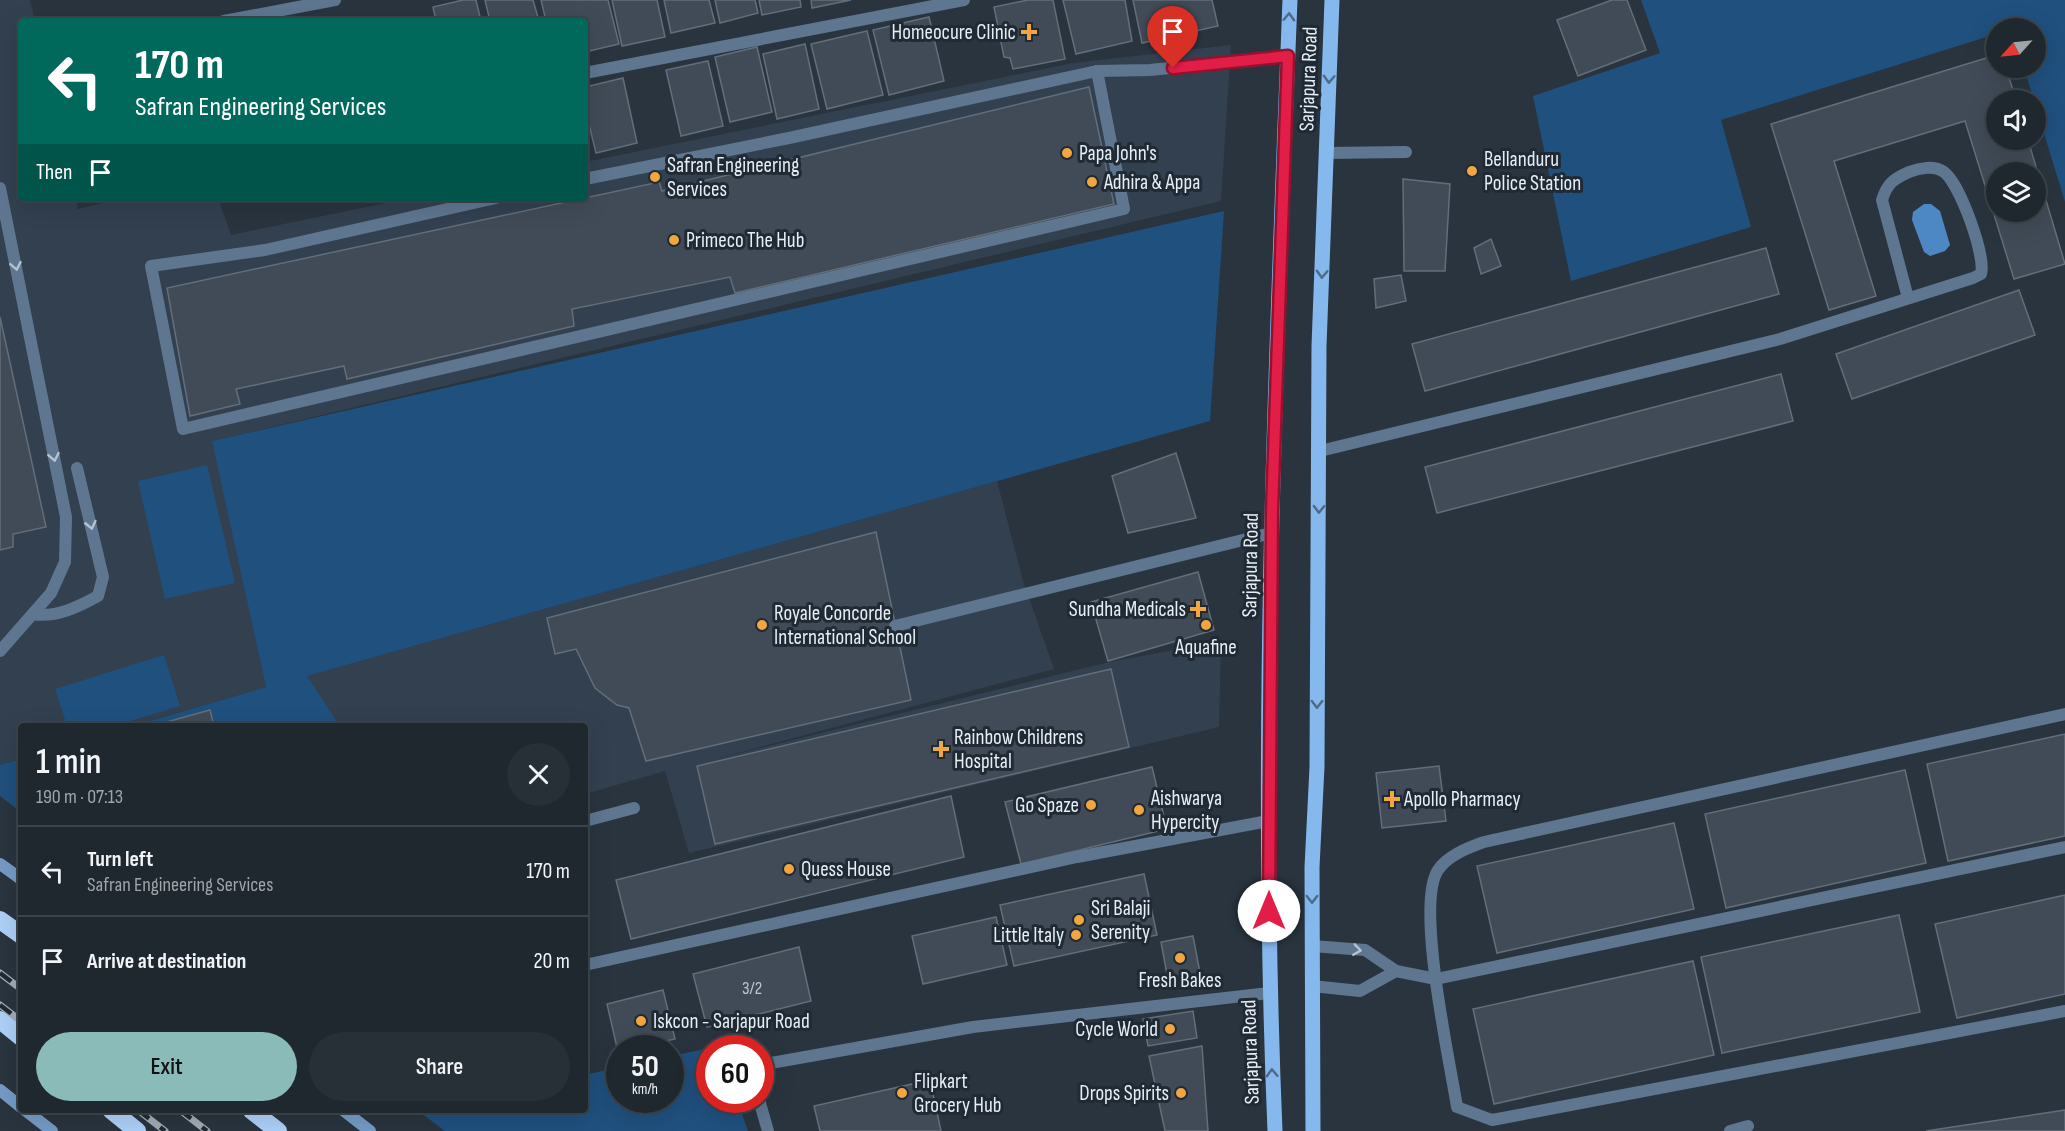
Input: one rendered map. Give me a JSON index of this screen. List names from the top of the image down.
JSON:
{
  "streets": {
    "main road": ["Sarjapura Road"]
  },
  "places": {
    "health": [
      "Homeocure Clinic",
      "Sundha Medicals",
      "Rainbow Childrens Hospital",
      "Apollo Pharmacy"
    ],
    "other": [
      "Papa John's",
      "Bellanduru Police Station",
      "Safran Engineering Services",
      "Adhira & Appa",
      "Primeco The Hub",
      "Royale Concorde International School",
      "Aquafine",
      "Go Spaze",
      "Aishwarya Hypercity",
      "Quess House",
      "Sri Balaji Serenity",
      "Little Italy",
      "Fresh Bakes",
      "Iskcon - Sarjapur Road",
      "Cycle World",
      "Flipkart Grocery Hub",
      "Drops Spirits"
    ]
  },
  "house_numbers": ["3/2"],
  "north": "bottom left",
  "page": {
    "turn": ["170 m", "Safran Engineering Services"],
    "then": "Then",
    "heading": ["1 min", "190 m · 07:13"],
    "list": [
      {
        "name": "Turn left",
        "note": "Safran Engineering Services",
        "value": "170 m"
      },
      {
        "name": "Arrive at destination",
        "value": "20 m"
      }
    ],
    "buttons": ["Exit", "Share"],
    "speed": "50 km/h",
    "limit": "60"
  }
}
